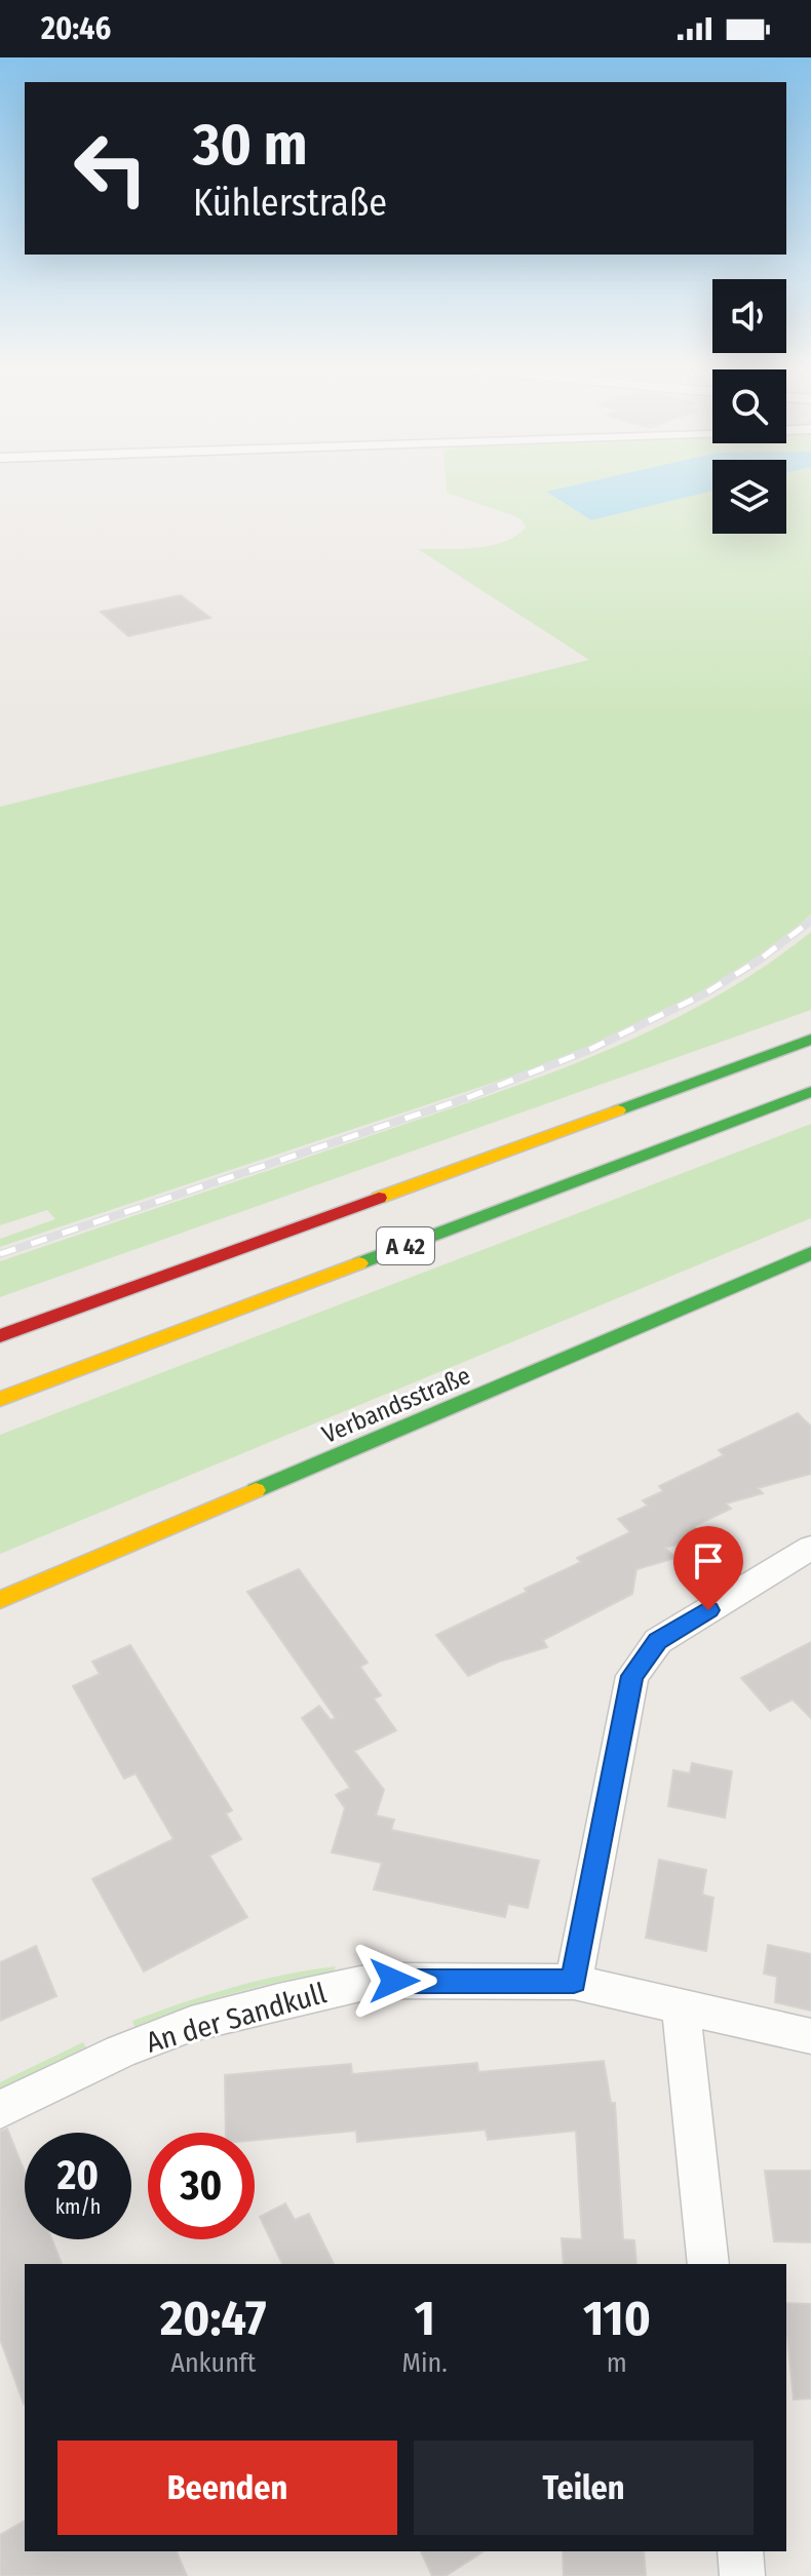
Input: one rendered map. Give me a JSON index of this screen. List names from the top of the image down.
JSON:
{
  "streets": {
    "main road": ["A 42", "Verbandsstraße"],
    "street": ["An der Sandkull"]
  },
  "page": {
    "status": "20:46",
    "turn": ["30 m", "Kühlerstraße"],
    "speed": "20 km/h",
    "limit": "30",
    "eta": [
      "20:47",
      "Ankunft",
      "1",
      "Min.",
      "110",
      "m"
    ],
    "buttons": ["Beenden", "Teilen"]
  }
}
